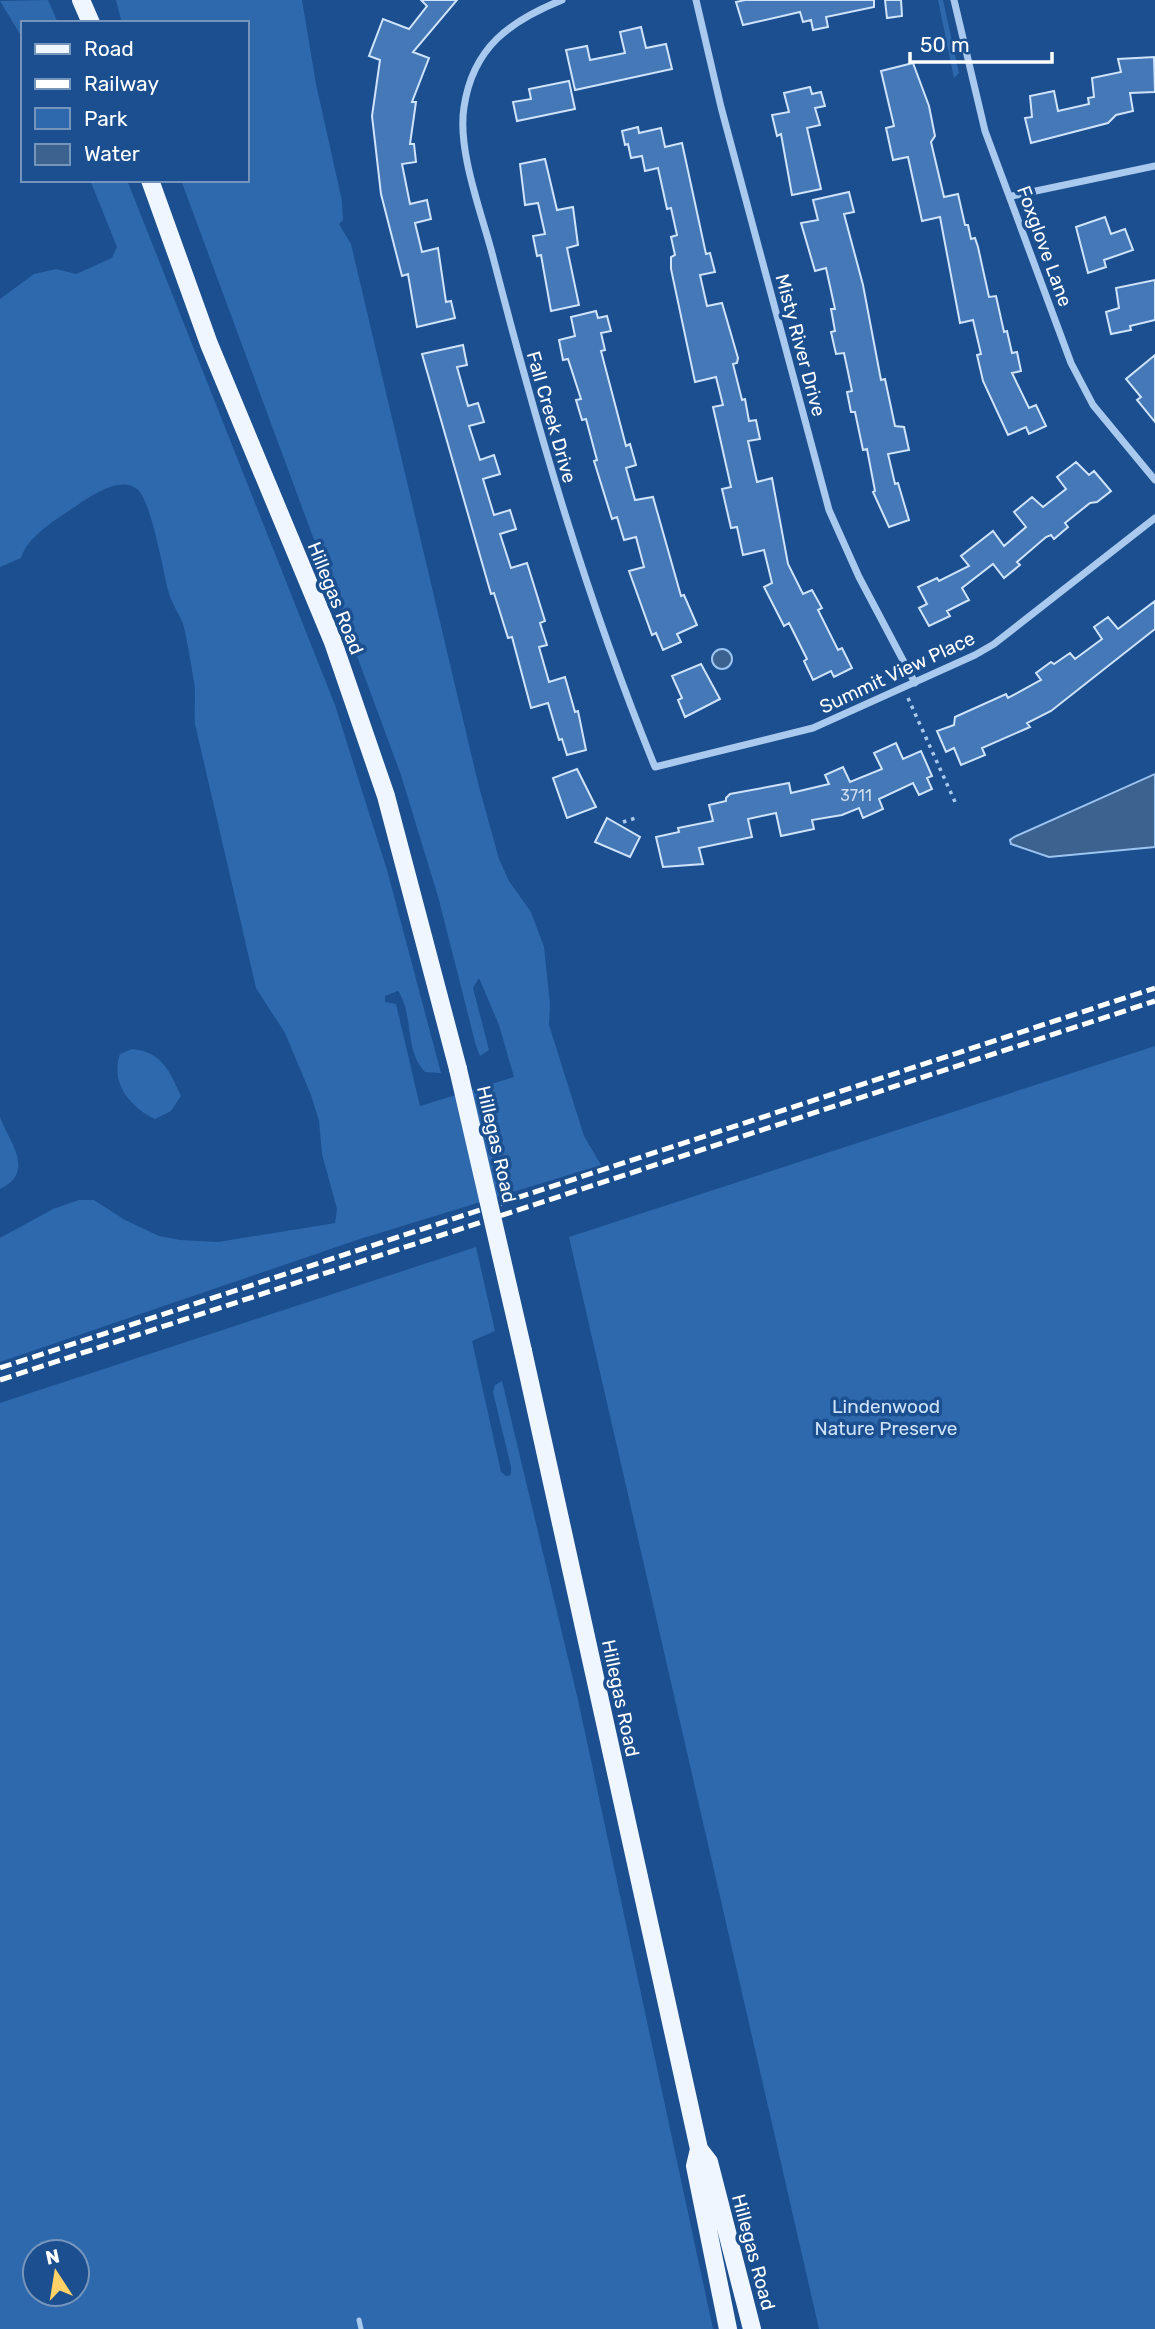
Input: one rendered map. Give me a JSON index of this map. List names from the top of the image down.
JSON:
{
  "streets": {
    "main road": ["Hillegas Road"],
    "street": [
      "Foxglove Lane",
      "Misty River Drive",
      "Fall Creek Drive",
      "Summit View Place"
    ]
  },
  "crossings": [
    ["Misty River Drive", "Summit View Place"],
    ["Fall Creek Drive", "Summit View Place"]
  ],
  "parks": ["Lindenwood Nature Preserve"],
  "house_numbers": ["3711"],
  "legend": [
    "Road",
    "Railway",
    "Park",
    "Water"
  ],
  "scale_bar": "50 m",
  "north": "top"
}
